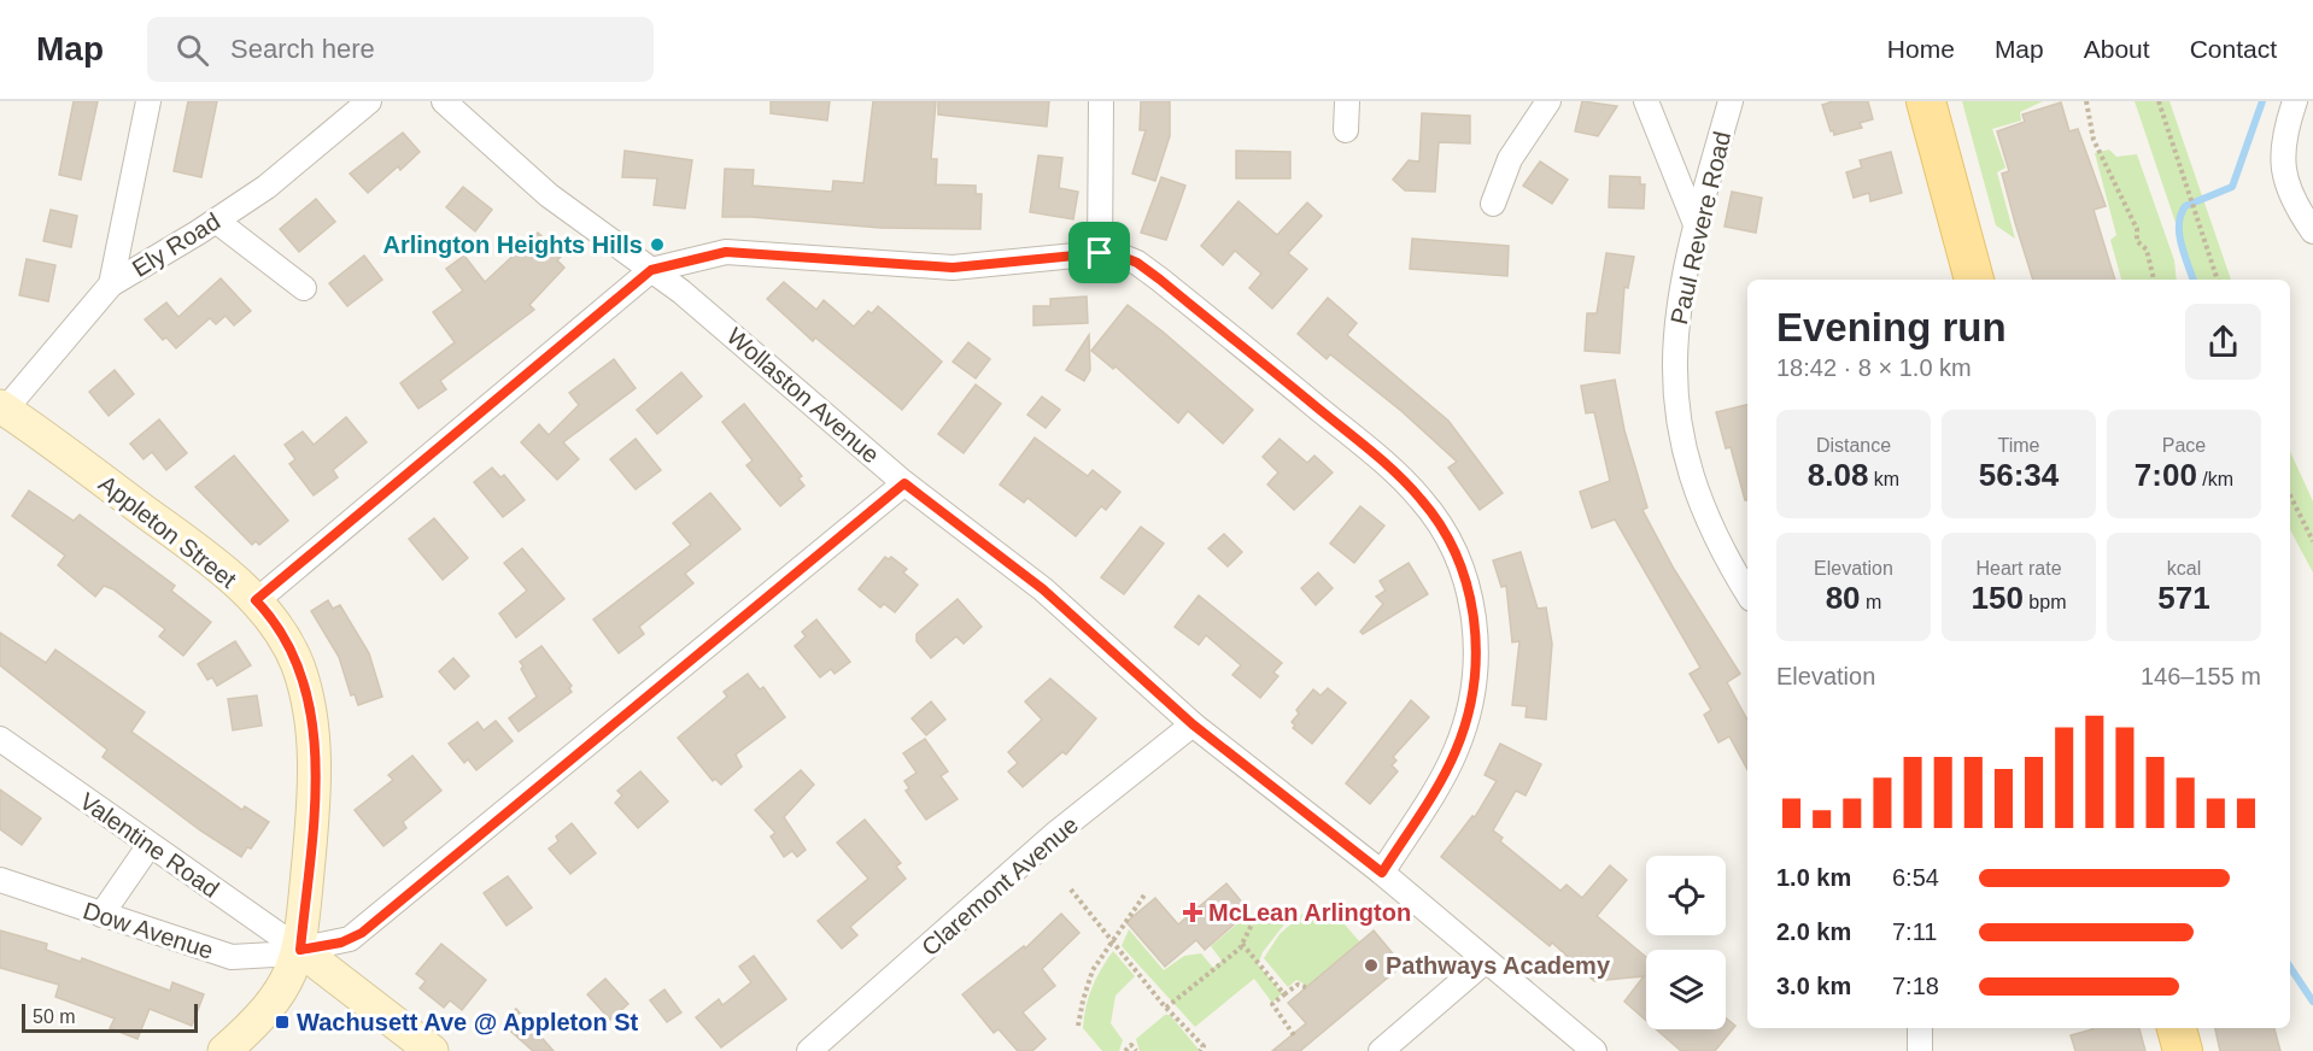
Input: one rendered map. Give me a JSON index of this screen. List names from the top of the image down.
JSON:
{
  "streets": {
    "street": [
      "Paul Revere Road",
      "Ely Road",
      "Wollaston Avenue",
      "Appleton Street",
      "Valentine Road",
      "Claremont Avenue",
      "Dow Avenue"
    ]
  },
  "crossings": [
    ["Ely Road", "Appleton Street"],
    ["Wollaston Avenue", "Claremont Avenue"],
    ["Wollaston Avenue", "Dow Avenue"],
    ["Appleton Street", "Valentine Road"],
    ["Appleton Street", "Dow Avenue"],
    ["Valentine Road", "Dow Avenue"]
  ],
  "places": {
    "other": ["Arlington Heights Hills", "Pathways Academy"],
    "health": ["McLean Arlington"],
    "transit": ["Wachusett Ave @ Appleton St"]
  },
  "scale_bar": "50 m",
  "page": {
    "header": "Map",
    "search": "Search here",
    "nav": [
      "Home",
      "Map",
      "About",
      "Contact"
    ],
    "heading": ["Evening run", "18:42 · 8 × 1.0 km"],
    "stats": [
      ["Distance", "8.08 km"],
      ["Time", "56:34"],
      ["Pace", "7:00 /km"],
      ["Elevation", "80 m"],
      ["Heart rate", "150 bpm"],
      ["kcal", "571"]
    ],
    "chart": ["Elevation", "146–155 m"],
    "list": [
      {
        "name": "1.0 km",
        "note": "6:54"
      },
      {
        "name": "2.0 km",
        "note": "7:11"
      },
      {
        "name": "3.0 km",
        "note": "7:18"
      }
    ],
    "scale": "50 m"
  }
}
